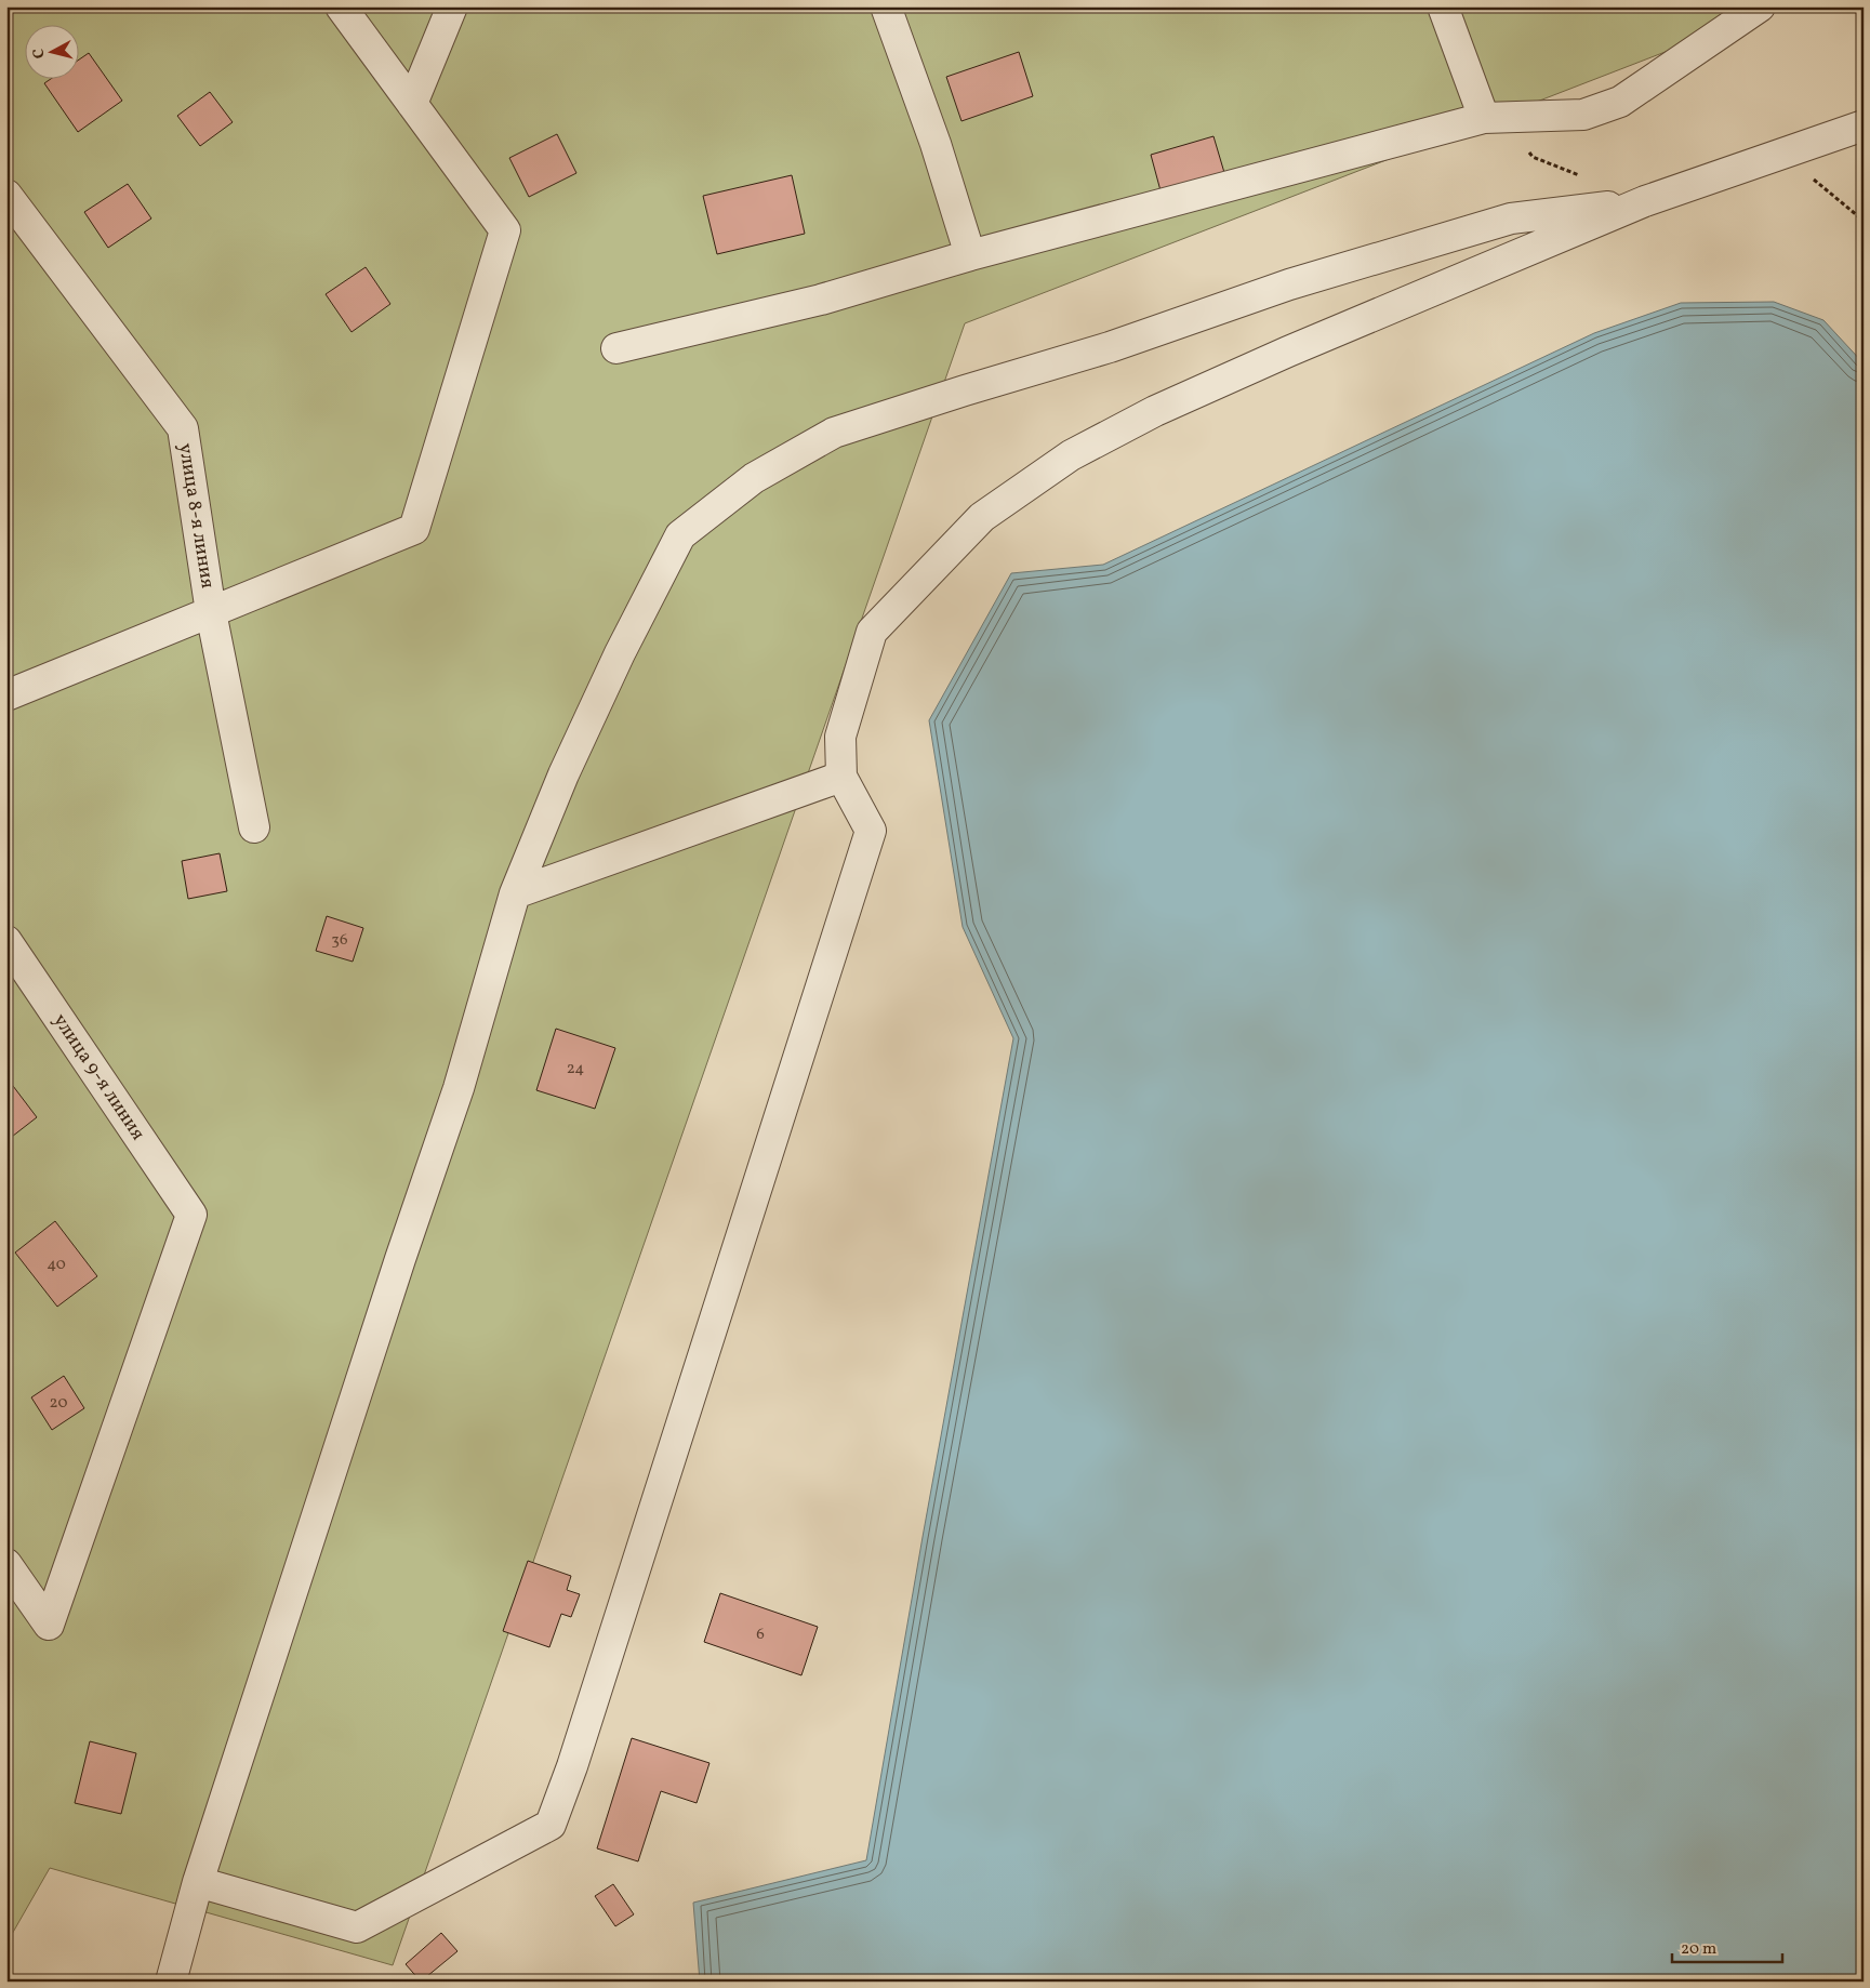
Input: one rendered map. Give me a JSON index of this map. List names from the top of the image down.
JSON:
{
  "streets": {
    "street": ["улица 8-я линия", "улица 9-я линия"]
  },
  "house_numbers": [
    "36",
    "24",
    "40",
    "20",
    "6"
  ],
  "scale_bar": "20 m",
  "north": "left"
}
